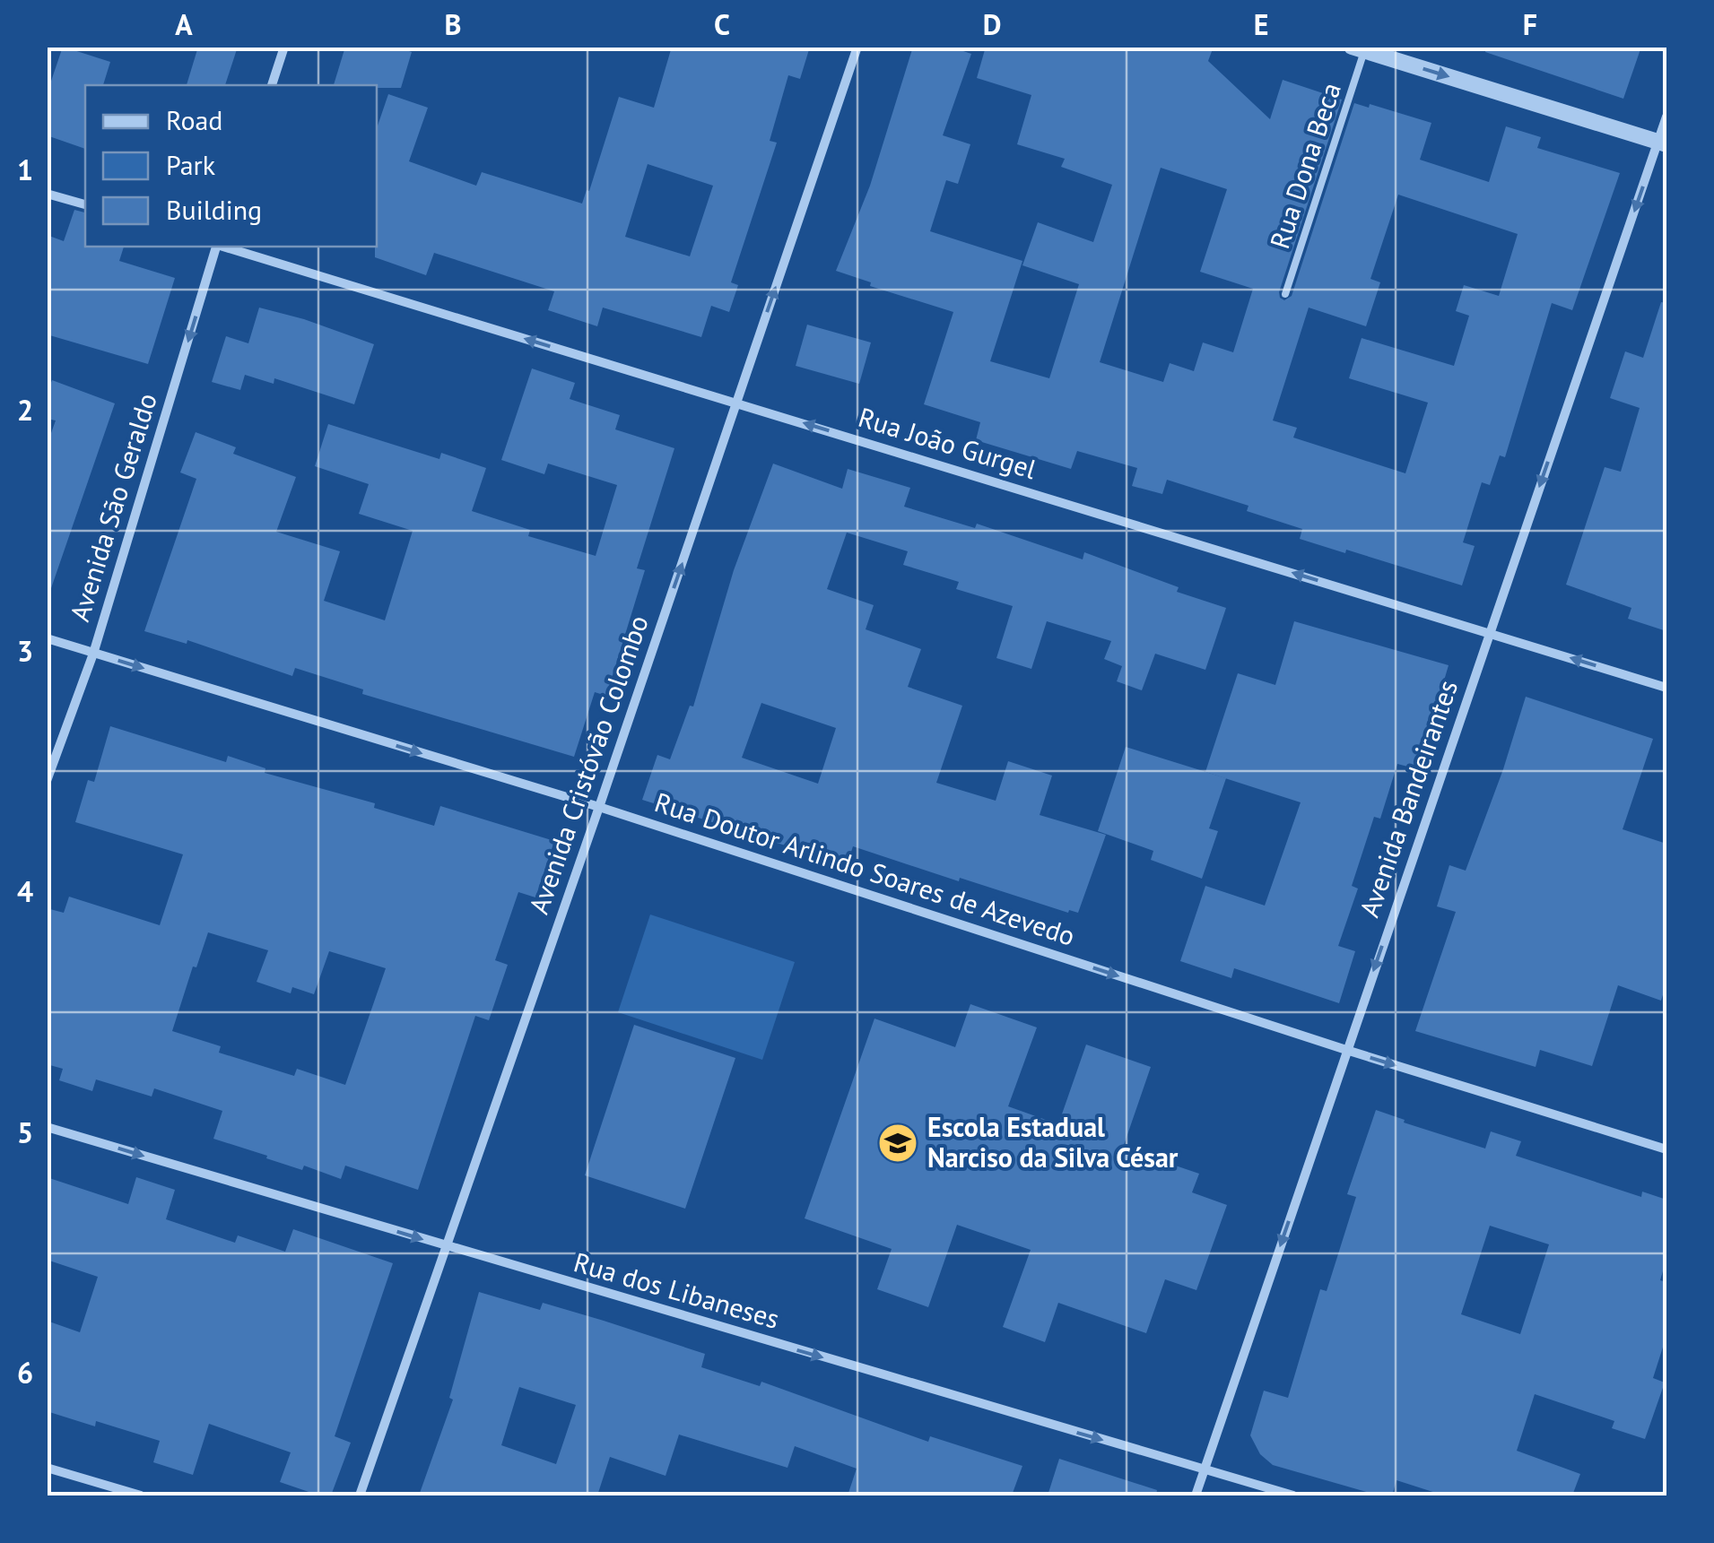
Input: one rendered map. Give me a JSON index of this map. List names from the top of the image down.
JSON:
{
  "streets": {
    "street": [
      "Rua João Gurgel",
      "Avenida São Geraldo",
      "Avenida Cristóvão Colombo",
      "Avenida Bandeirantes",
      "Rua Doutor Arlindo Soares de Azevedo",
      "Rua dos Libaneses"
    ],
    "lane": ["Rua Dona Beca"]
  },
  "crossings": [
    ["Rua João Gurgel", "Avenida Cristóvão Colombo"],
    ["Rua João Gurgel", "Avenida Bandeirantes"],
    ["Avenida São Geraldo", "Rua Doutor Arlindo Soares de Azevedo"],
    ["Avenida Cristóvão Colombo", "Rua Doutor Arlindo Soares de Azevedo"],
    ["Avenida Cristóvão Colombo", "Rua dos Libaneses"],
    ["Avenida Bandeirantes", "Rua Doutor Arlindo Soares de Azevedo"],
    ["Avenida Bandeirantes", "Rua dos Libaneses"]
  ],
  "one_way": [
    "Rua João Gurgel",
    "Avenida São Geraldo",
    "Avenida Cristóvão Colombo",
    "Avenida Bandeirantes",
    "Rua Doutor Arlindo Soares de Azevedo",
    "Rua dos Libaneses"
  ],
  "places": {
    "school or university": ["Escola Estadual Narciso da Silva César"]
  },
  "legend": ["Road", "Park", "Building"],
  "grid": {
    "columns": [
      "A",
      "B",
      "C",
      "D",
      "E",
      "F"
    ],
    "rows": [
      "1",
      "2",
      "3",
      "4",
      "5",
      "6"
    ]
  }
}
